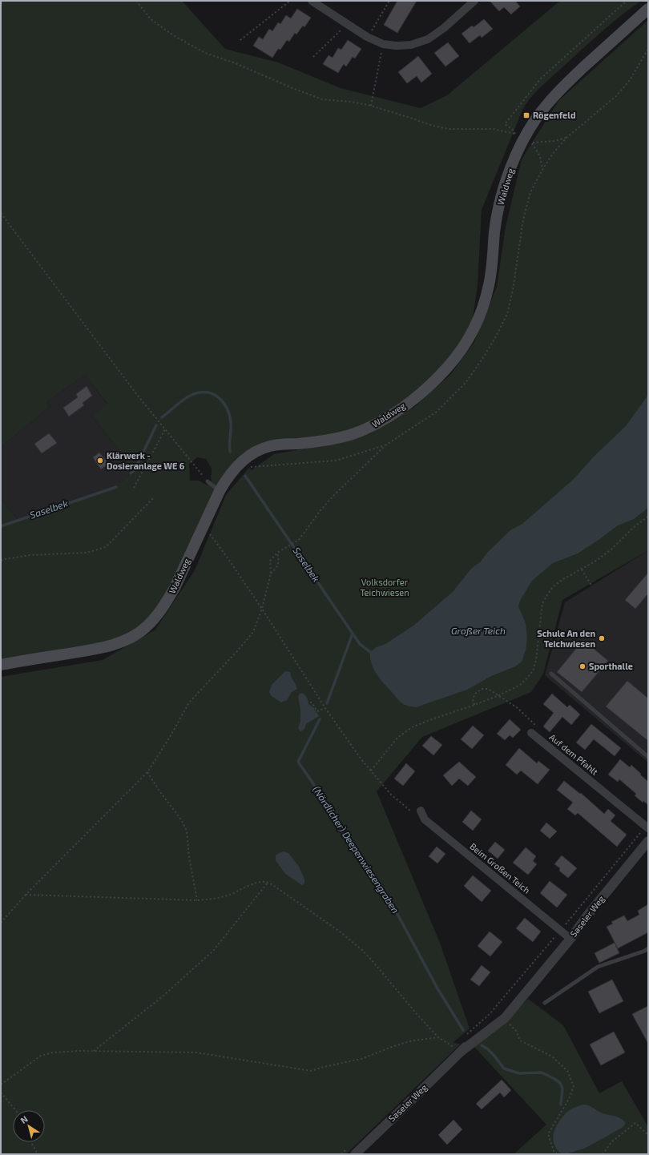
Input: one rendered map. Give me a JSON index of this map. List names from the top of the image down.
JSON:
{
  "streets": {
    "main road": ["Waldweg"],
    "street": ["Auf dem Pfahlt", "Beim Großen Teich", "Saseler Weg"]
  },
  "crossings": [
    ["Beim Großen Teich", "Saseler Weg"]
  ],
  "water": ["Saselbek", "Großer Teich", "(Nördlicher) Deepenwiesengraben"],
  "parks": ["Volksdorfer Teichwiesen"],
  "places": {
    "transit": ["Rögenfeld"],
    "other": ["Klärwerk - Dosieranlage WE 6", "Schule An den Teichwiesen", "Sporthalle"]
  },
  "north": "top left"
}
